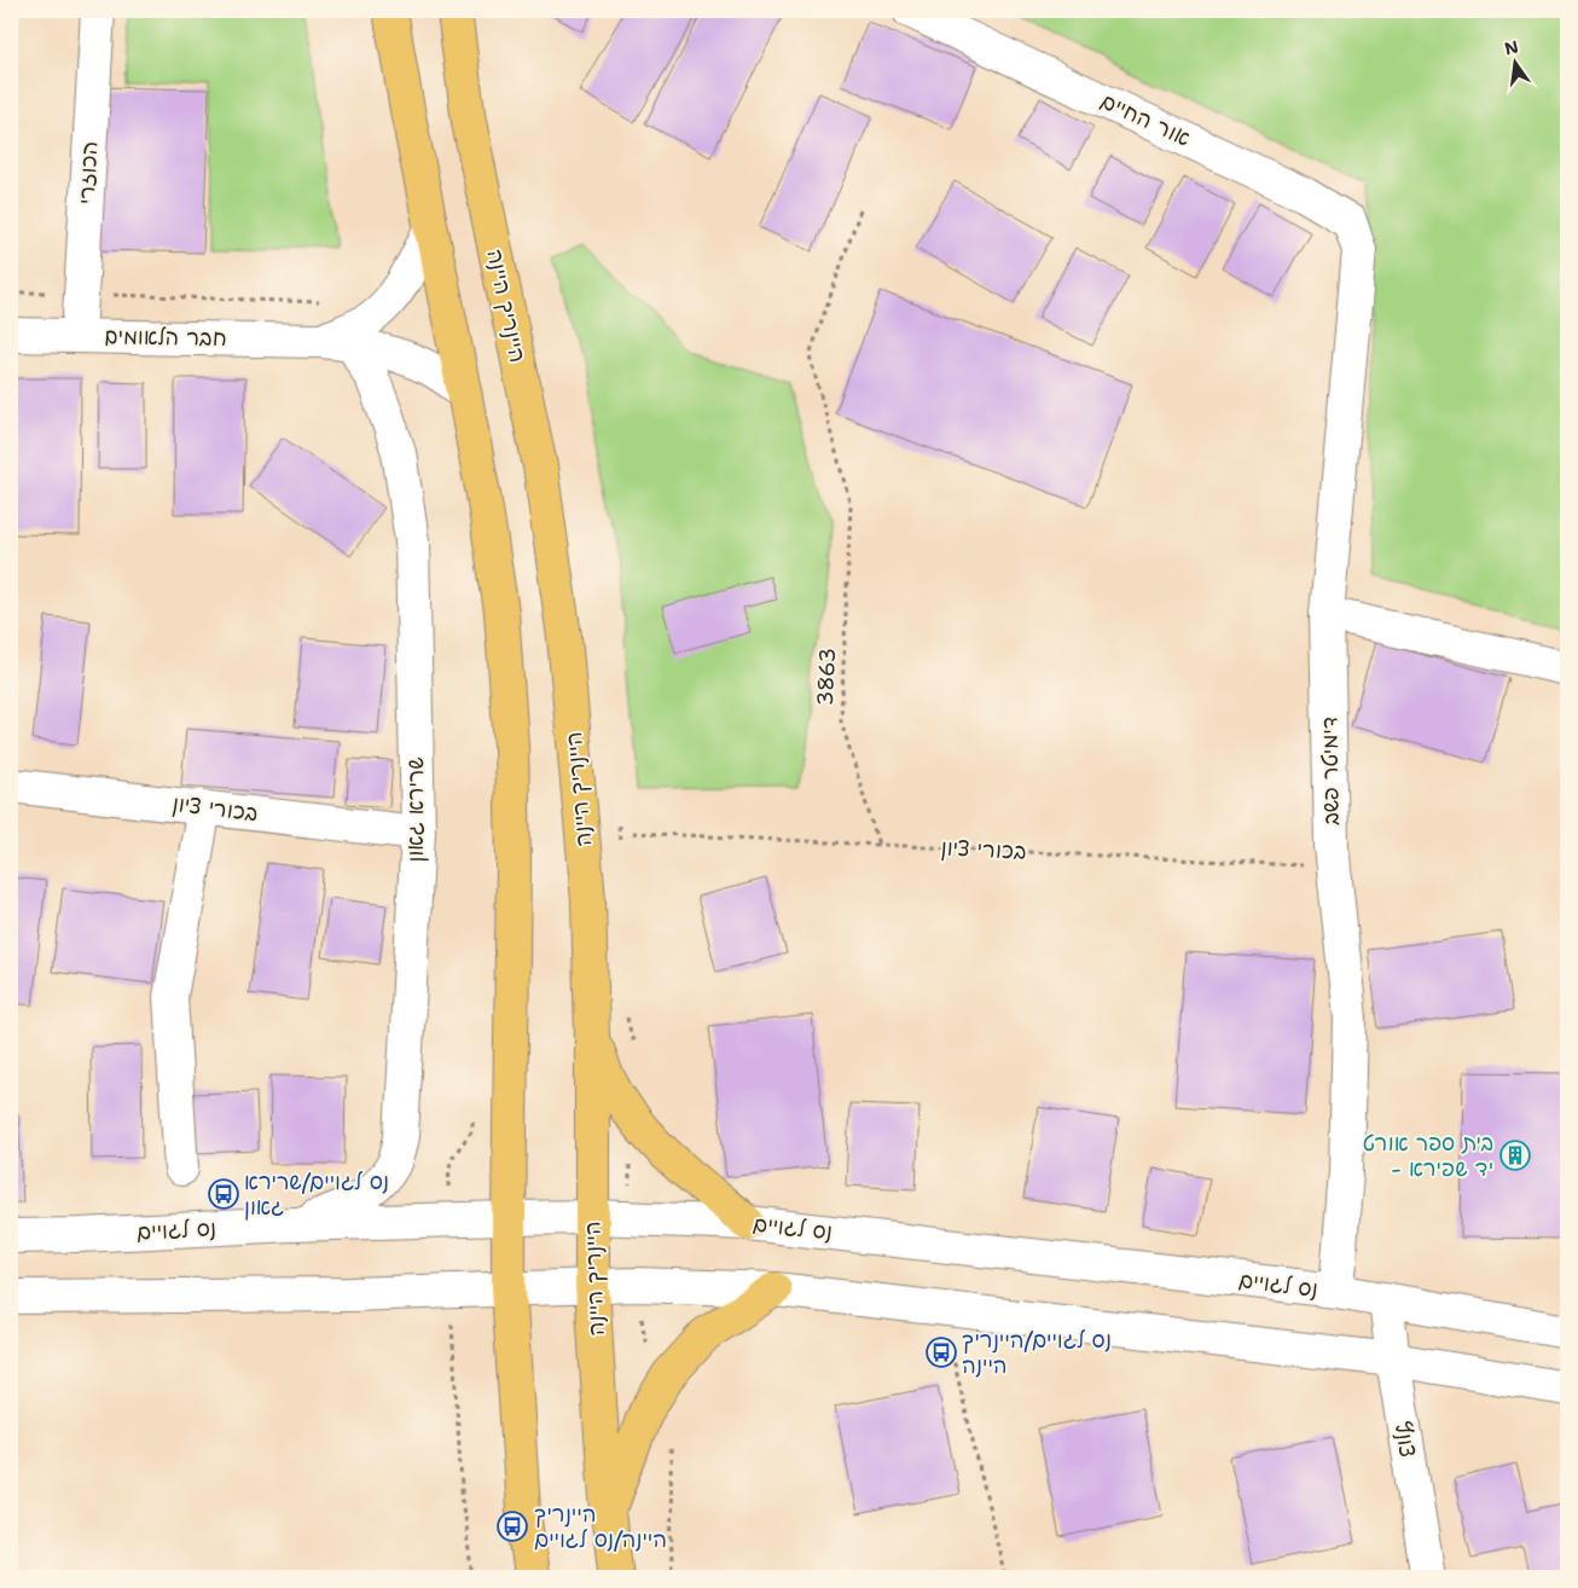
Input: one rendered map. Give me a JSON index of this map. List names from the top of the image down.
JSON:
{
  "streets": {
    "main road": ["היינריך היינה"],
    "street": [
      "אור החיים",
      "הכוזרי",
      "חבר הלאומים",
      "דימיטר פשב",
      "בכורי ציון",
      "שרירא גאון",
      "נס לגויים",
      "צונץ"
    ],
    "path": ["3863"]
  },
  "crossings": [
    ["אור החיים", "דימיטר פשב"],
    ["הכוזרי", "חבר הלאומים"],
    ["היינריך היינה", "נס לגויים"],
    ["חבר הלאומים", "שרירא גאון"],
    ["3863", "בכורי ציון"],
    ["דימיטר פשב", "בכורי ציון"],
    ["דימיטר פשב", "נס לגויים"],
    ["בכורי ציון", "שרירא גאון"],
    ["שרירא גאון", "נס לגויים"],
    ["נס לגויים", "צונץ"]
  ],
  "places": {
    "building": ["בית ספר אורט - יד שפירא"],
    "bus stop": ["נס לגויים/שרירא גאון", "נס לגויים/היינריך היינה", "היינריך היינה/נס לגויים"]
  },
  "north": "top"
}
